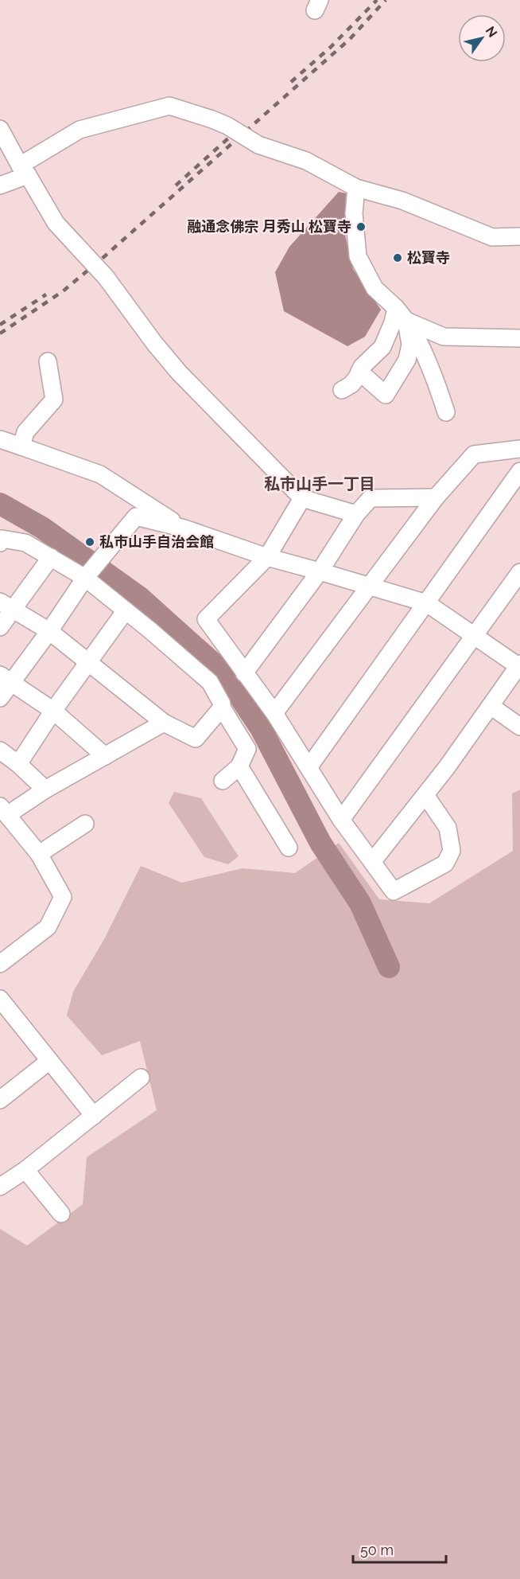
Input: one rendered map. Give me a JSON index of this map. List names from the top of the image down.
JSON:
{
  "districts": ["私市山手一丁目"],
  "places": ["融通念佛宗 月秀山 松寶寺", "松寶寺", "私市山手自治会館"],
  "scale_bar": "50 m",
  "north": "top right"
}
